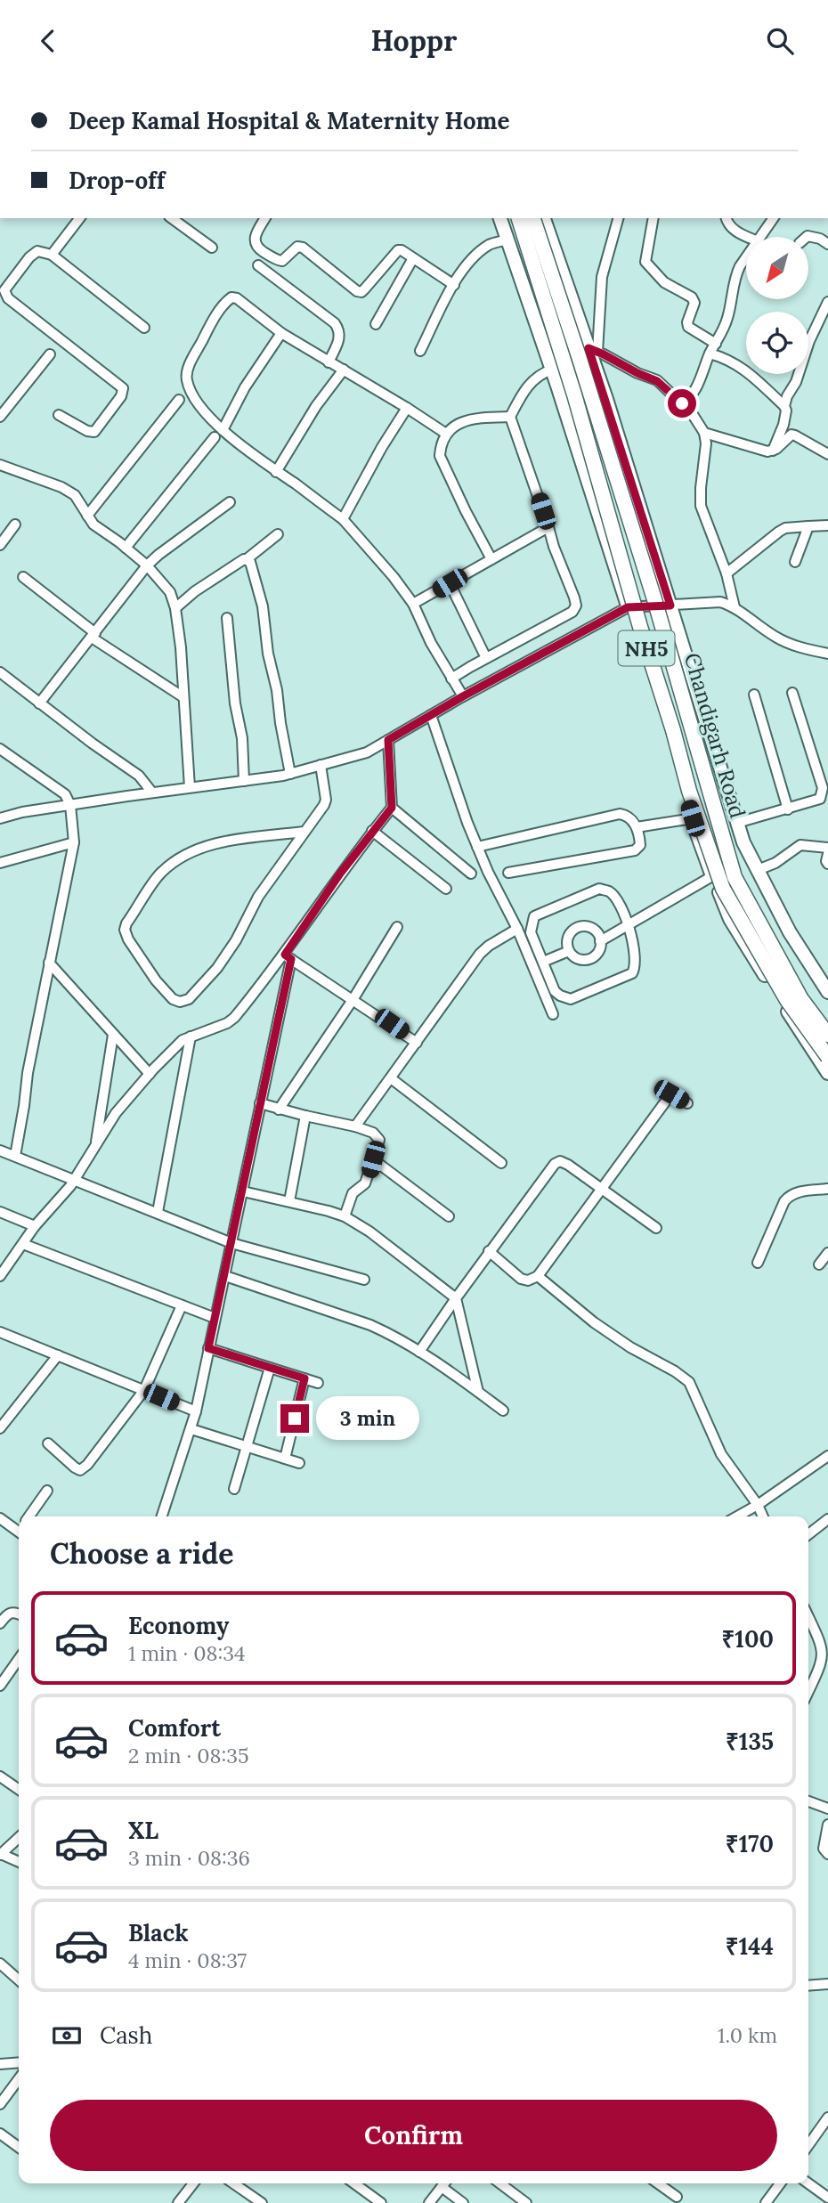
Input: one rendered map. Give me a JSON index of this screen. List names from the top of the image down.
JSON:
{
  "streets": {
    "highway": ["NH5", "Chandigarh Road"]
  },
  "north": "bottom left",
  "page": {
    "header": "Hoppr",
    "banner": ["Deep Kamal Hospital & Maternity Home", "Drop-off"],
    "bubble": "3 min",
    "heading": "Choose a ride",
    "list": [
      {
        "name": "Economy",
        "note": "1 min · 08:34",
        "value": "₹100"
      },
      {
        "name": "Comfort",
        "note": "2 min · 08:35",
        "value": "₹135"
      },
      {
        "name": "XL",
        "note": "3 min · 08:36",
        "value": "₹170"
      },
      {
        "name": "Black",
        "note": "4 min · 08:37",
        "value": "₹144"
      }
    ],
    "pay": ["Cash", "1.0 km"],
    "buttons": "Confirm"
  }
}
